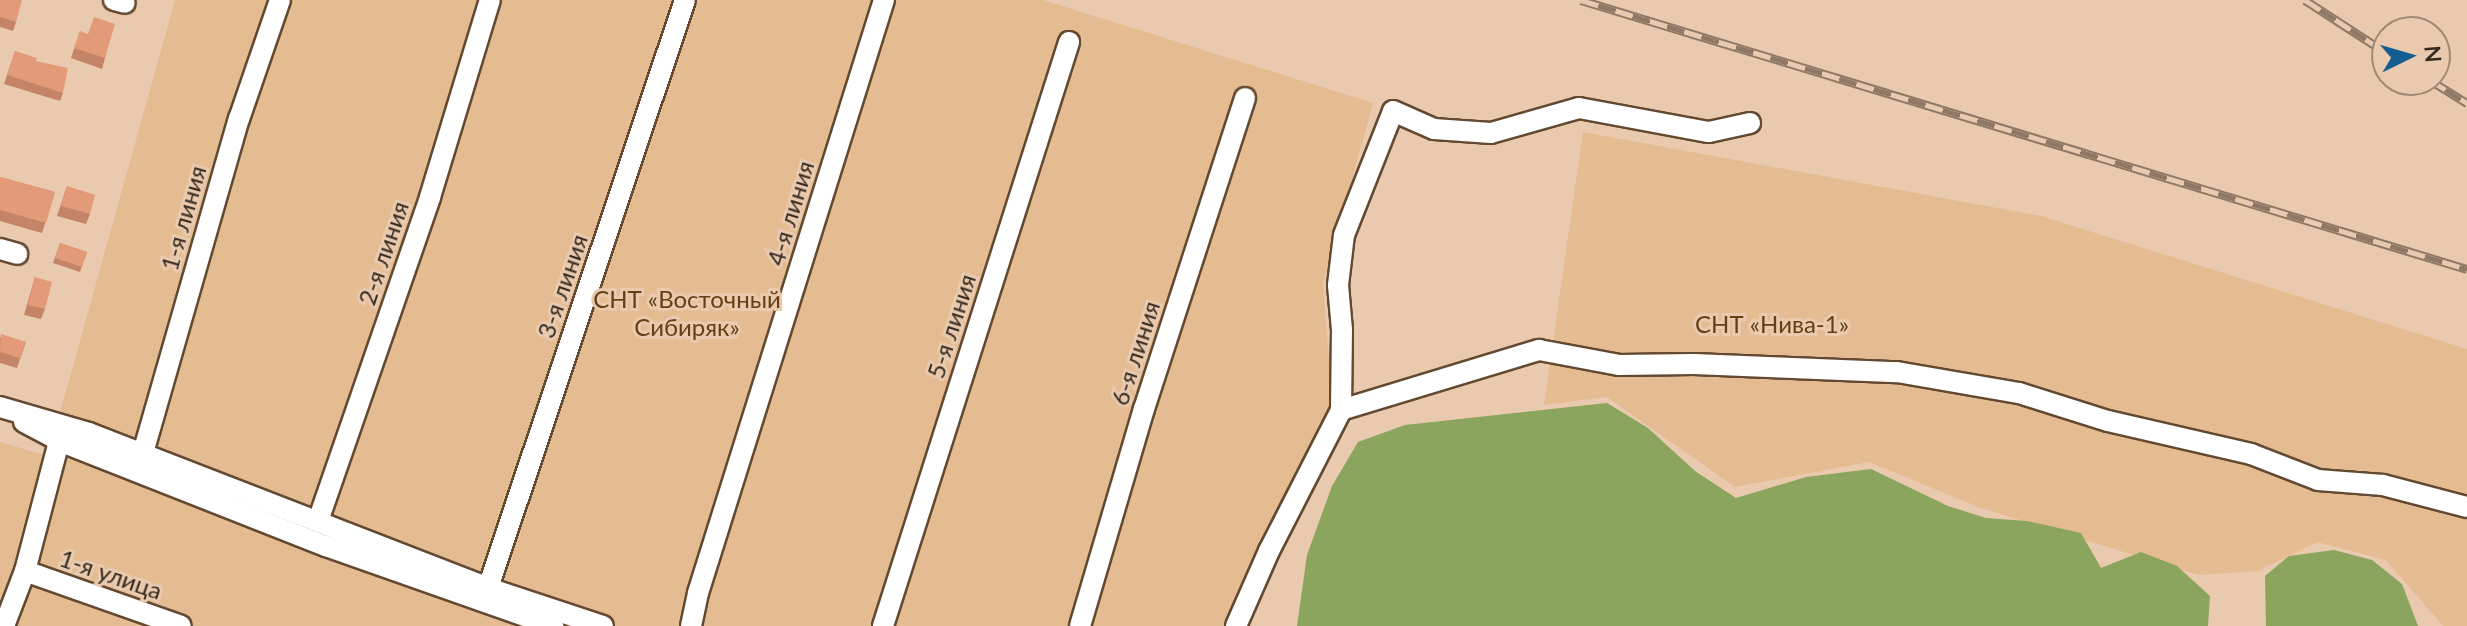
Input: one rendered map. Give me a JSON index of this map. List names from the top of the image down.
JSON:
{
  "streets": {
    "street": [
      "4-я линия",
      "1-я линия",
      "2-я линия",
      "3-я линия",
      "5-я линия",
      "6-я линия",
      "1-я улица"
    ]
  },
  "parks": ["СНТ «Восточный Сибиряк»", "СНТ «Нива-1»"],
  "north": "right"
}
